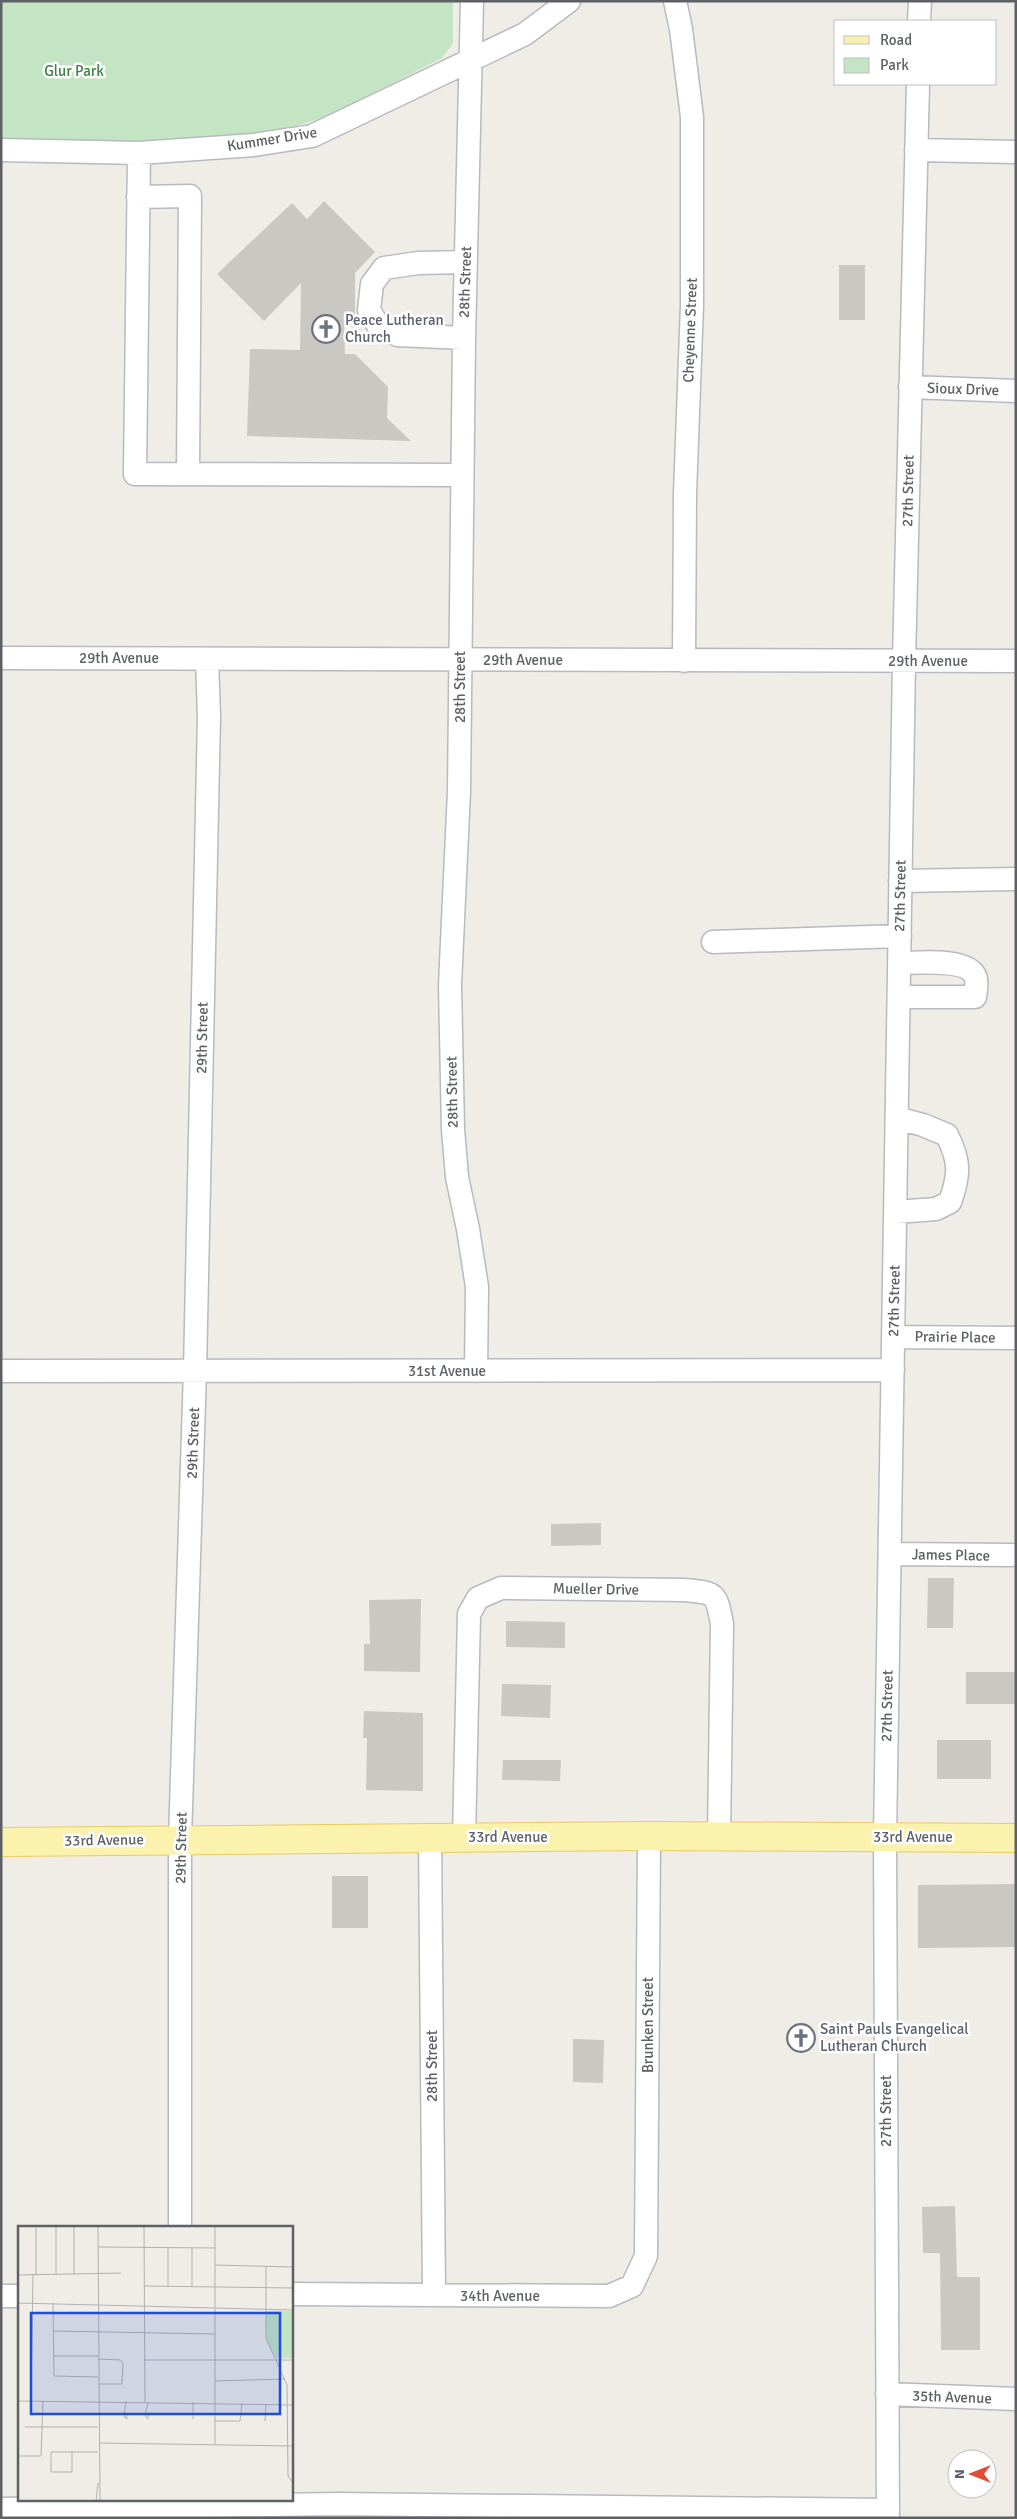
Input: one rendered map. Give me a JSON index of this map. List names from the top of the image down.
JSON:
{
  "streets": {
    "main road": ["33rd Avenue"],
    "street": [
      "Kummer Drive",
      "28th Street",
      "Cheyenne Street",
      "Sioux Drive",
      "27th Street",
      "29th Avenue",
      "29th Street",
      "Prairie Place",
      "31st Avenue",
      "James Place",
      "Mueller Drive",
      "Brunken Street",
      "34th Avenue",
      "35th Avenue"
    ]
  },
  "crossings": [
    ["Kummer Drive", "28th Street"],
    ["28th Street", "29th Avenue"],
    ["28th Street", "31st Avenue"],
    ["28th Street", "33rd Avenue"],
    ["28th Street", "34th Avenue"],
    ["Cheyenne Street", "29th Avenue"],
    ["Sioux Drive", "27th Street"],
    ["27th Street", "29th Avenue"],
    ["27th Street", "Prairie Place"],
    ["27th Street", "31st Avenue"],
    ["27th Street", "James Place"],
    ["27th Street", "33rd Avenue"],
    ["27th Street", "35th Avenue"],
    ["29th Avenue", "29th Street"],
    ["29th Street", "31st Avenue"],
    ["29th Street", "33rd Avenue"],
    ["Mueller Drive", "33rd Avenue"],
    ["33rd Avenue", "Brunken Street"],
    ["Brunken Street", "34th Avenue"]
  ],
  "parks": ["Glur Park"],
  "places": {
    "church": ["Peace Lutheran Church", "Saint Pauls Evangelical Lutheran Church"]
  },
  "legend": ["Road", "Park"],
  "north": "left"
}
